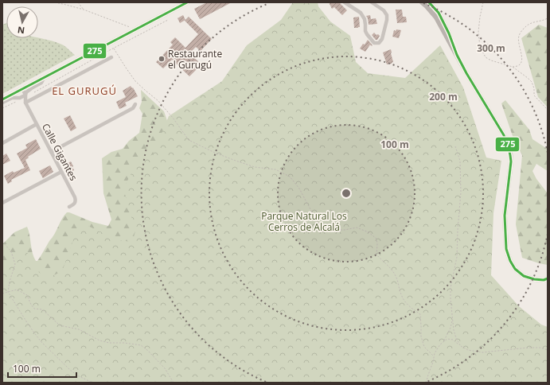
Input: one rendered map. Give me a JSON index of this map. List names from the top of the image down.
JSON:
{
  "streets": {
    "street": ["Calle Gigantes"]
  },
  "districts": ["EL GURUGÚ"],
  "parks": ["Parque Natural Los Cerros de Alcalá"],
  "places": ["Restaurante el Gurugú"],
  "lines": ["transit line 275"],
  "scale_bar": "100 m",
  "north": "bottom",
  "rings": ["300 m", "200 m", "100 m"]
}
